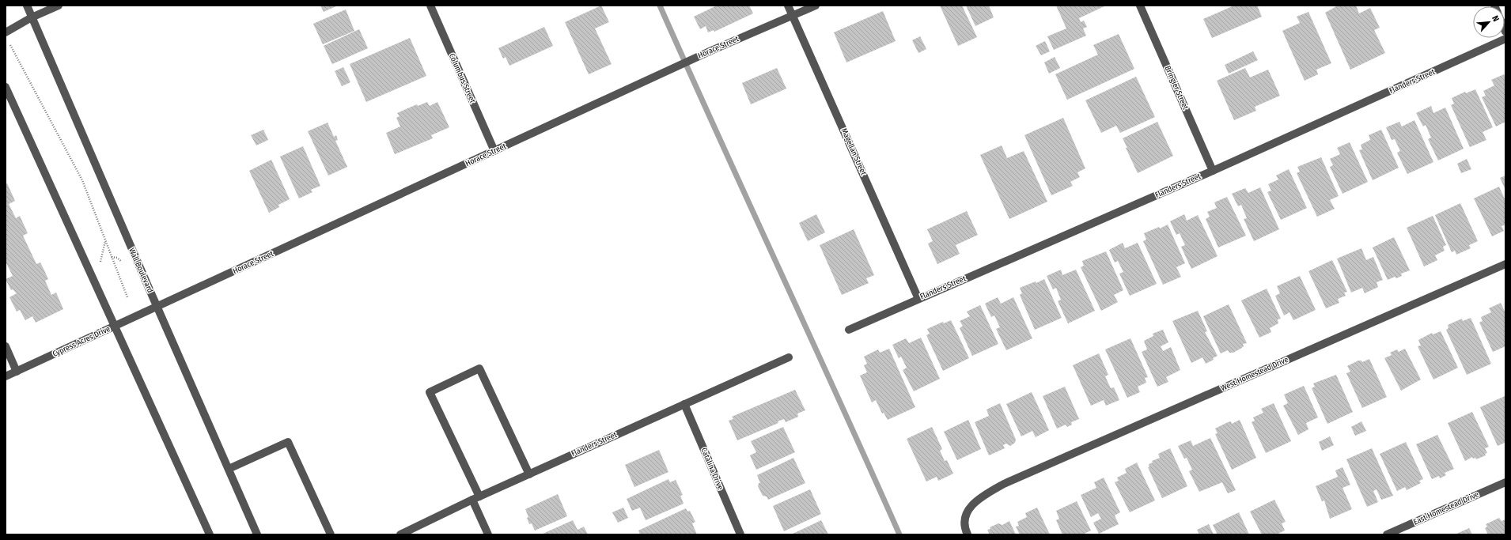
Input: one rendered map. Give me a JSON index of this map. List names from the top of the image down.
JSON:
{
  "streets": {
    "street": [
      "Horace Street",
      "Columbus Street",
      "Flanders Street",
      "Bringier Street",
      "Magellan Street",
      "Wall Boulevard",
      "Cypress Acres Drive",
      "West Homestead Drive",
      "Catalina Drive",
      "East Homestead Drive"
    ]
  },
  "crossings": [
    ["Horace Street", "Columbus Street"],
    ["Horace Street", "Magellan Street"],
    ["Horace Street", "Wall Boulevard"],
    ["Horace Street", "Cypress Acres Drive"],
    ["Flanders Street", "Bringier Street"],
    ["Flanders Street", "Magellan Street"],
    ["Flanders Street", "Catalina Drive"],
    ["Wall Boulevard", "Cypress Acres Drive"]
  ],
  "north": "top right"
}
